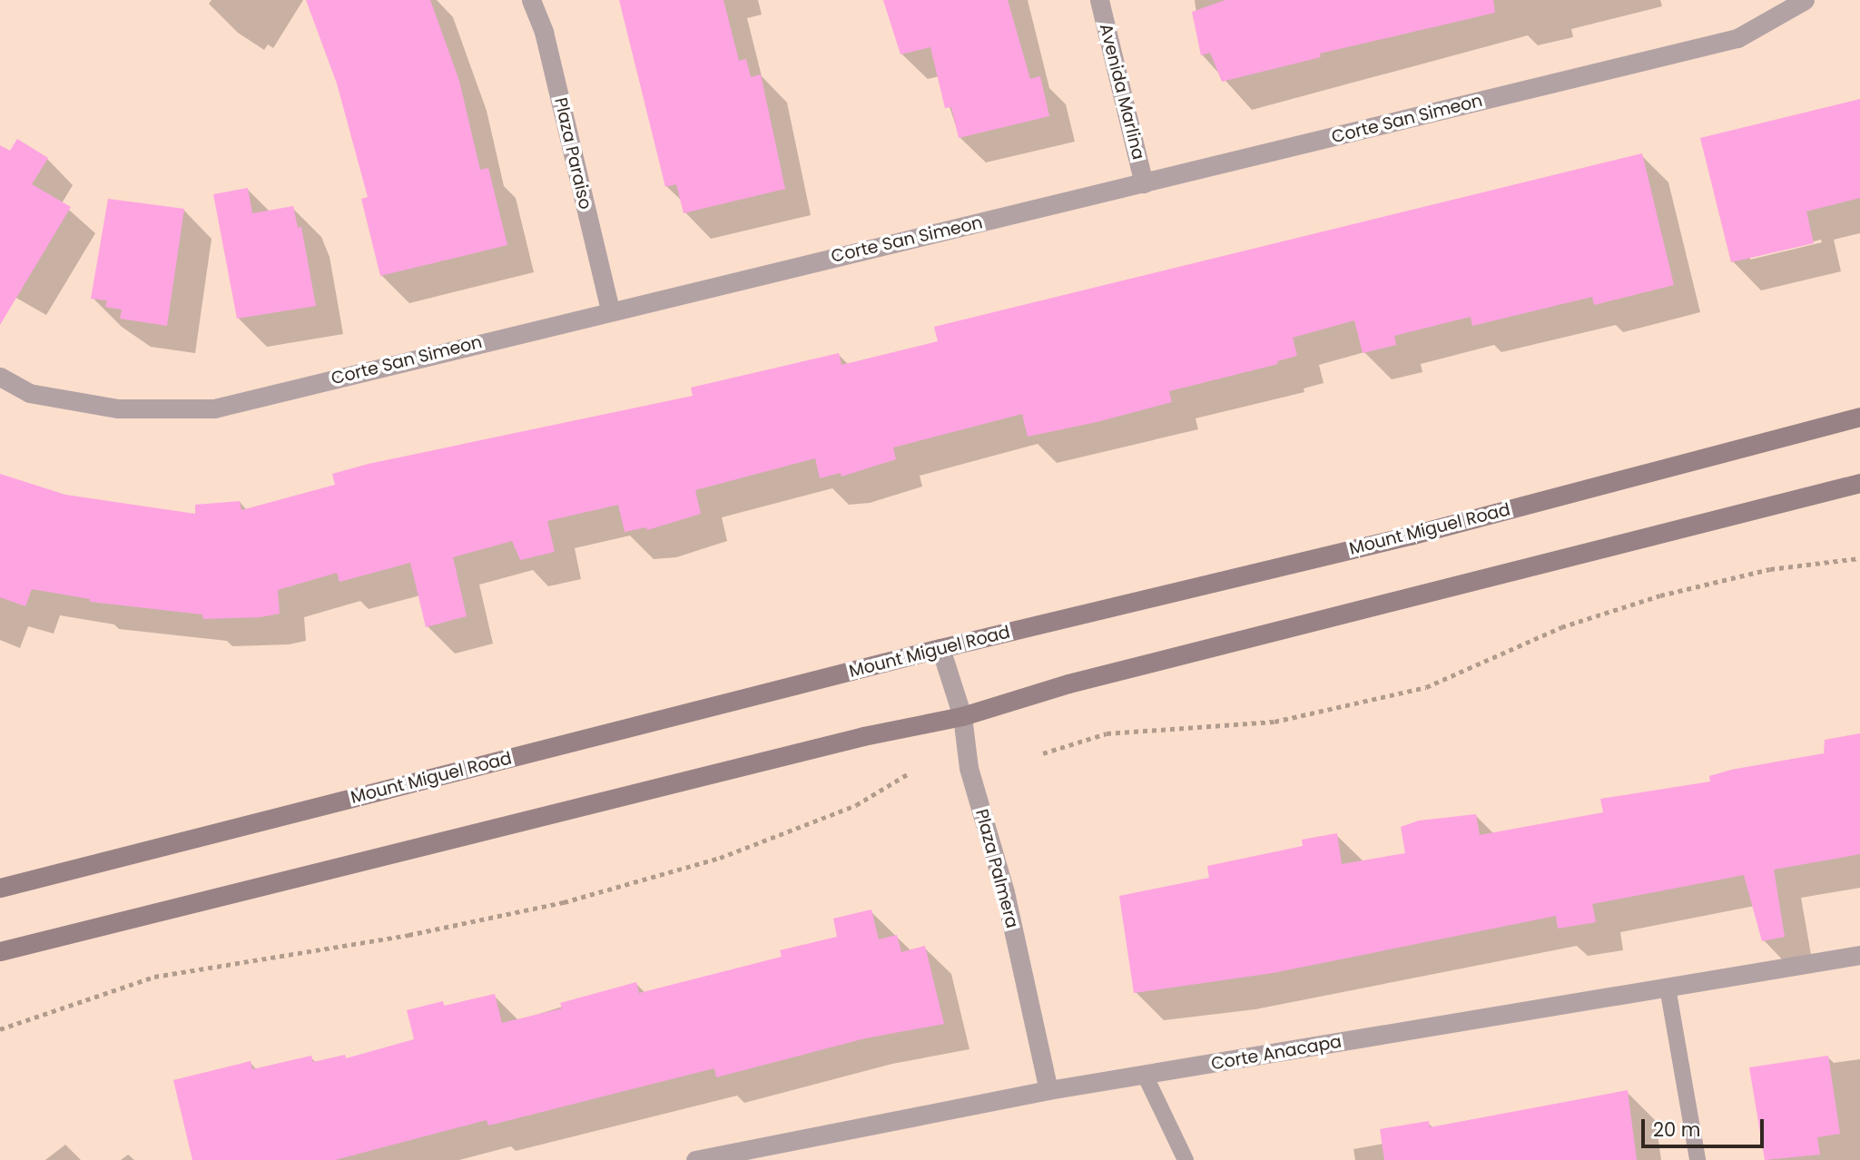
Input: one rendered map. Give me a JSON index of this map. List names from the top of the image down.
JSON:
{
  "streets": {
    "street": [
      "Avenida Marlina",
      "Corte San Simeon",
      "Plaza Paraiso",
      "Mount Miguel Road",
      "Plaza Palmera",
      "Corte Anacapa"
    ]
  },
  "crossings": [
    ["Avenida Marlina", "Corte San Simeon"],
    ["Corte San Simeon", "Plaza Paraiso"],
    ["Mount Miguel Road", "Plaza Palmera"],
    ["Plaza Palmera", "Corte Anacapa"]
  ],
  "scale_bar": "20 m"
}
